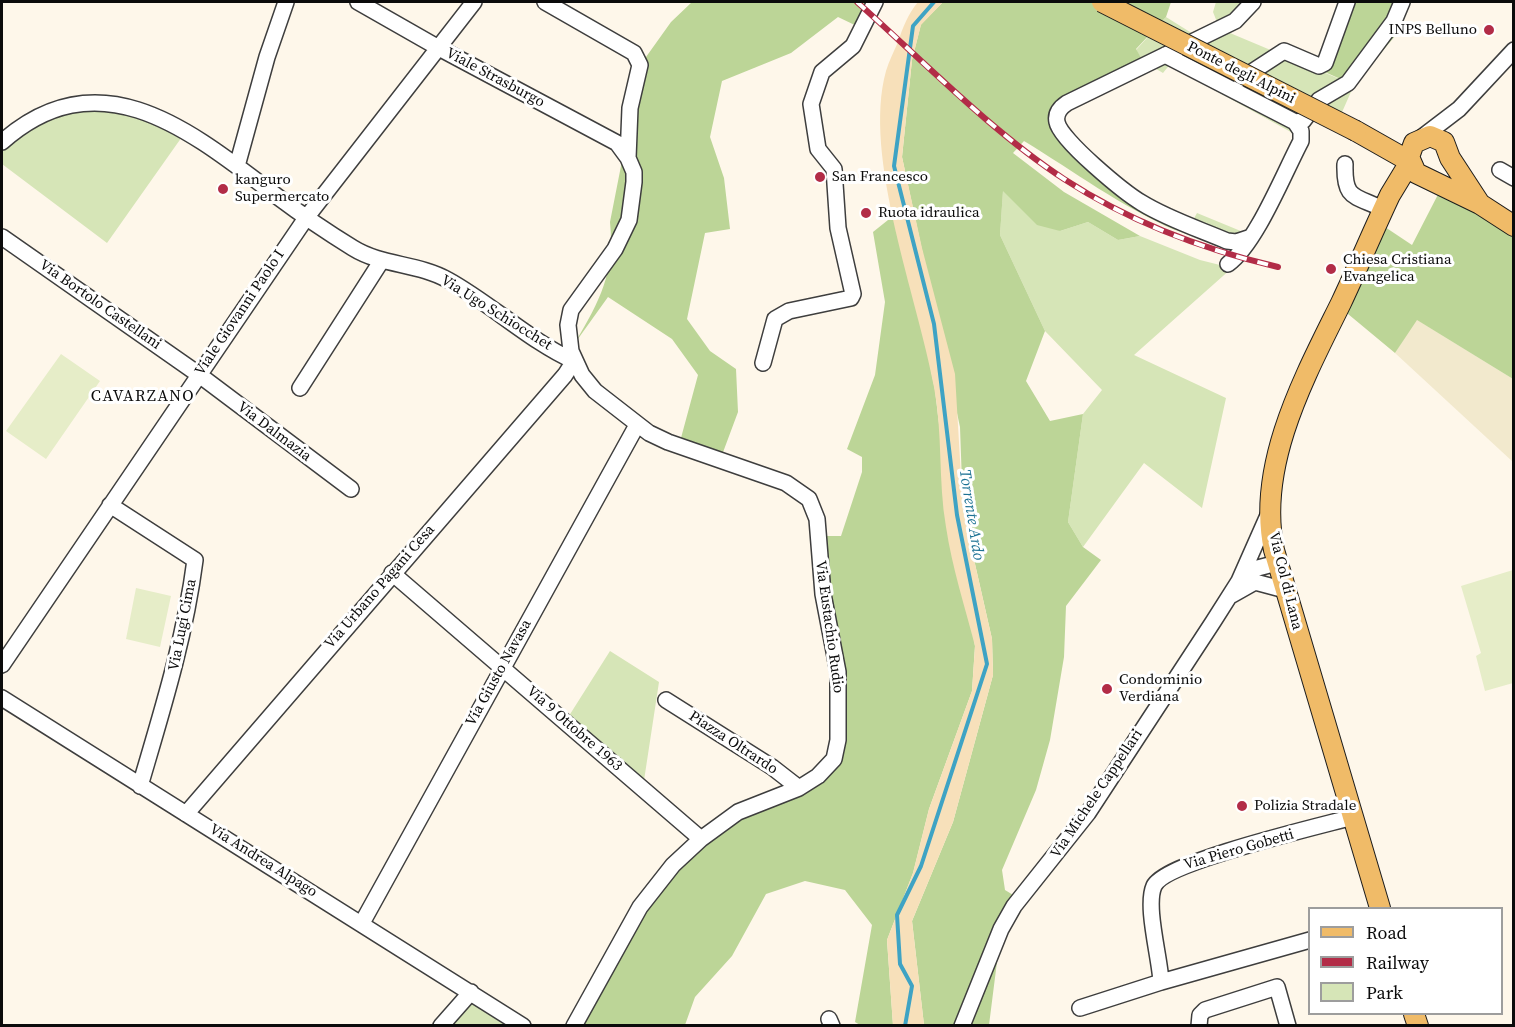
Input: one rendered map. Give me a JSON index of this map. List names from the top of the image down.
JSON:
{
  "streets": {
    "main road": ["Ponte degli Alpini", "Via Col di Lana"],
    "street": [
      "Viale Strasburgo",
      "Via Bortolo Castellani",
      "Viale Giovanni Paolo I",
      "Via Ugo Schiocchet",
      "Via Dalmazia",
      "Via Urbano Pagani Cesa",
      "Via Lugi Cima",
      "Via Eustachio Rudio",
      "Via Giusto Navasa",
      "Via 9 Ottobre 1963",
      "Piazza Oltrardo",
      "Via Michele Cappellari",
      "Via Piero Gobetti",
      "Via Andrea Alpago"
    ]
  },
  "crossings": [
    ["Viale Strasburgo", "Viale Giovanni Paolo I"],
    ["Via Bortolo Castellani", "Viale Giovanni Paolo I"],
    ["Via Bortolo Castellani", "Via Dalmazia"],
    ["Viale Giovanni Paolo I", "Via Ugo Schiocchet"],
    ["Viale Giovanni Paolo I", "Via Dalmazia"],
    ["Viale Giovanni Paolo I", "Via Lugi Cima"],
    ["Via Ugo Schiocchet", "Via Urbano Pagani Cesa"],
    ["Via Ugo Schiocchet", "Via Eustachio Rudio"],
    ["Via Col di Lana", "Via Michele Cappellari"],
    ["Via Col di Lana", "Via Piero Gobetti"],
    ["Via Urbano Pagani Cesa", "Via Eustachio Rudio"],
    ["Via Urbano Pagani Cesa", "Via 9 Ottobre 1963"],
    ["Via Urbano Pagani Cesa", "Via Andrea Alpago"],
    ["Via Lugi Cima", "Via Andrea Alpago"],
    ["Via Eustachio Rudio", "Via Giusto Navasa"],
    ["Via Eustachio Rudio", "Via 9 Ottobre 1963"],
    ["Via Eustachio Rudio", "Piazza Oltrardo"],
    ["Via Giusto Navasa", "Via 9 Ottobre 1963"],
    ["Via Giusto Navasa", "Via Andrea Alpago"]
  ],
  "districts": ["CAVARZANO"],
  "water": ["Torrente Ardo"],
  "places": [
    "INPS Belluno",
    "San Francesco",
    "kanguro Supermercato",
    "Ruota idraulica",
    "Chiesa Cristiana Evangelica",
    "Condominio Verdiana",
    "Polizia Stradale"
  ],
  "legend": ["Road", "Railway", "Park"]
}
